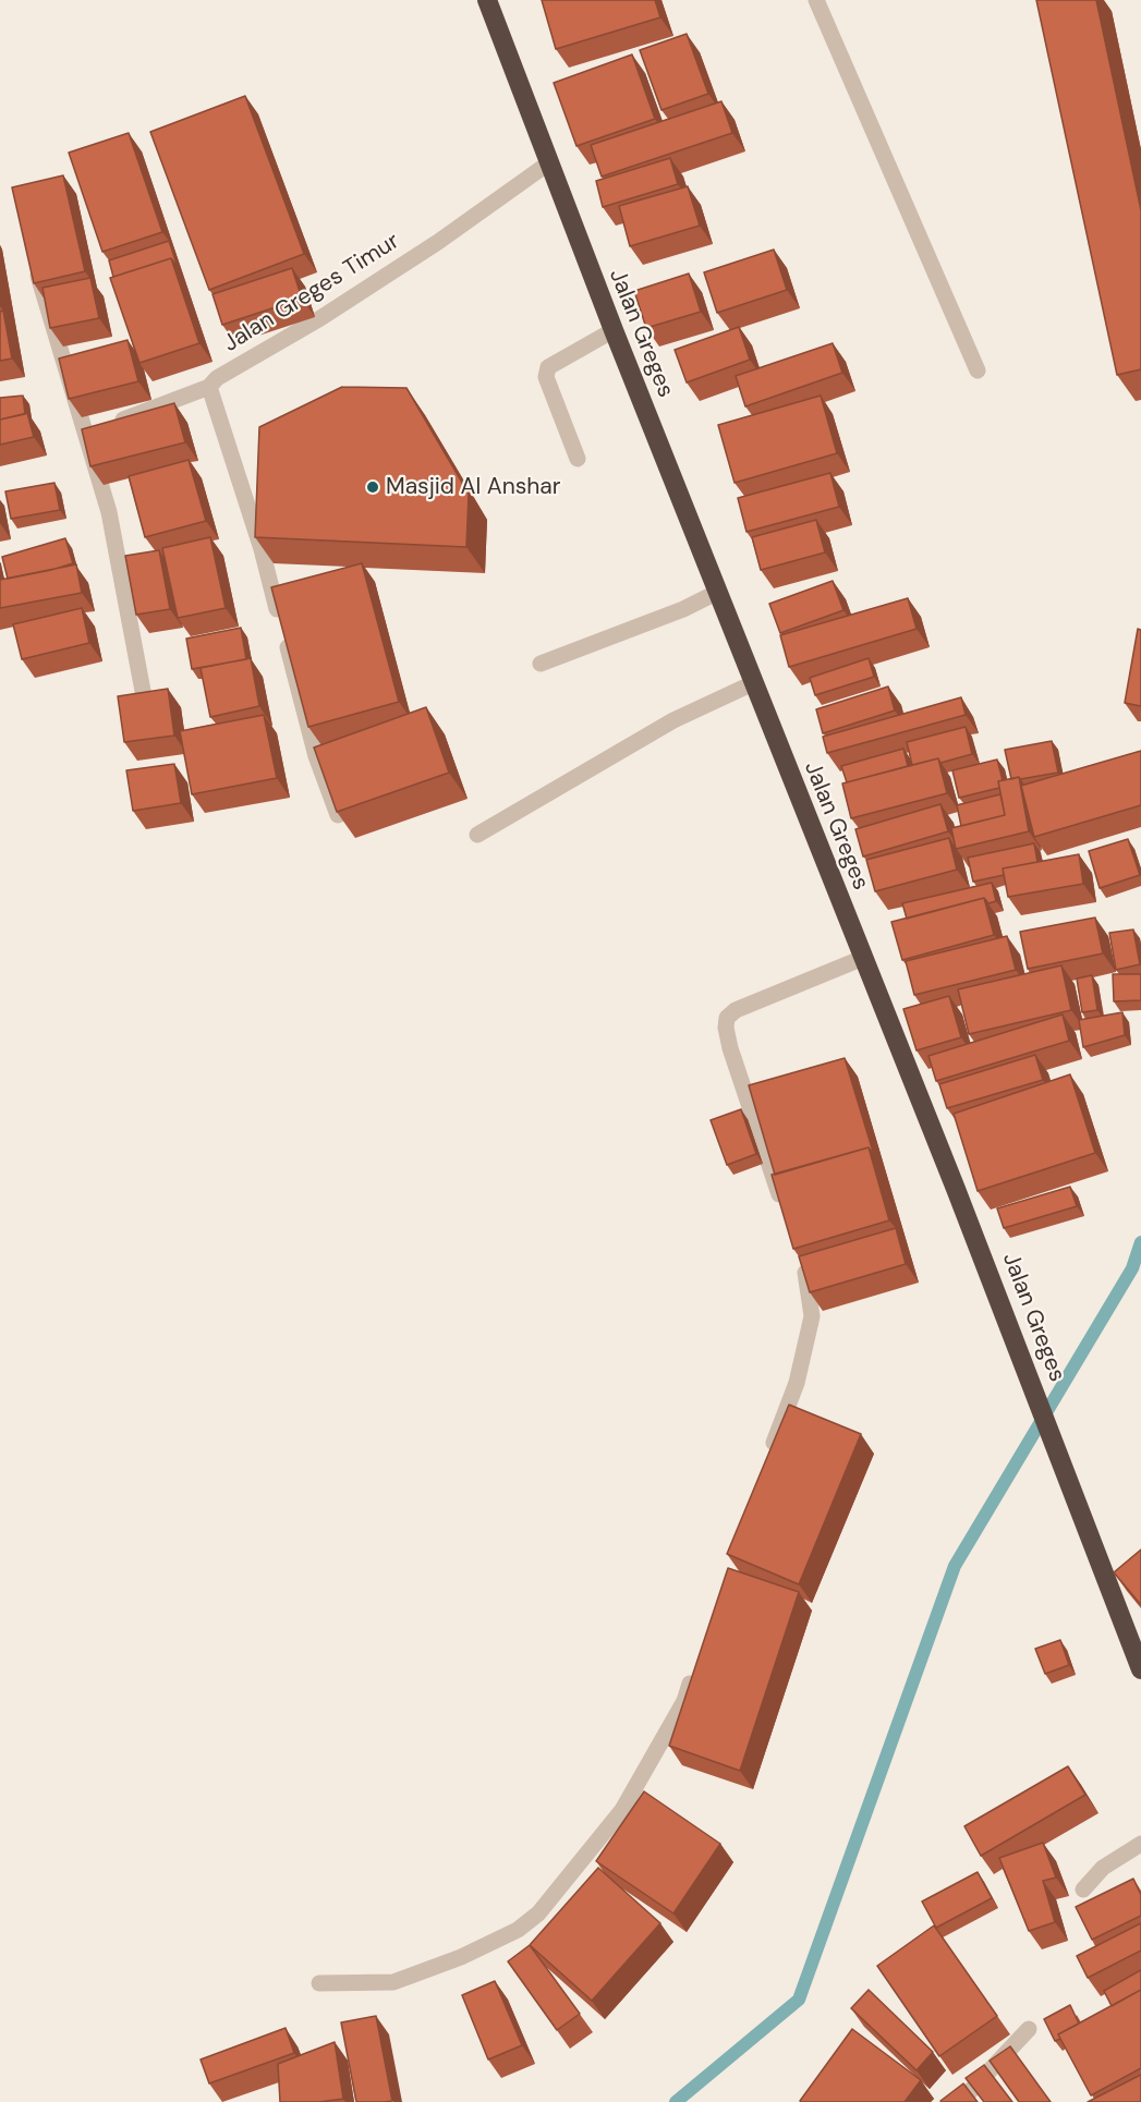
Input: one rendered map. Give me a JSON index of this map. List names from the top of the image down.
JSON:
{
  "streets": {
    "highway": ["Jalan Greges"],
    "street": ["Jalan Greges Timur"]
  },
  "crossings": [
    ["Jalan Greges Timur", "Jalan Greges"]
  ],
  "places": ["Masjid Al Anshar"]
}
